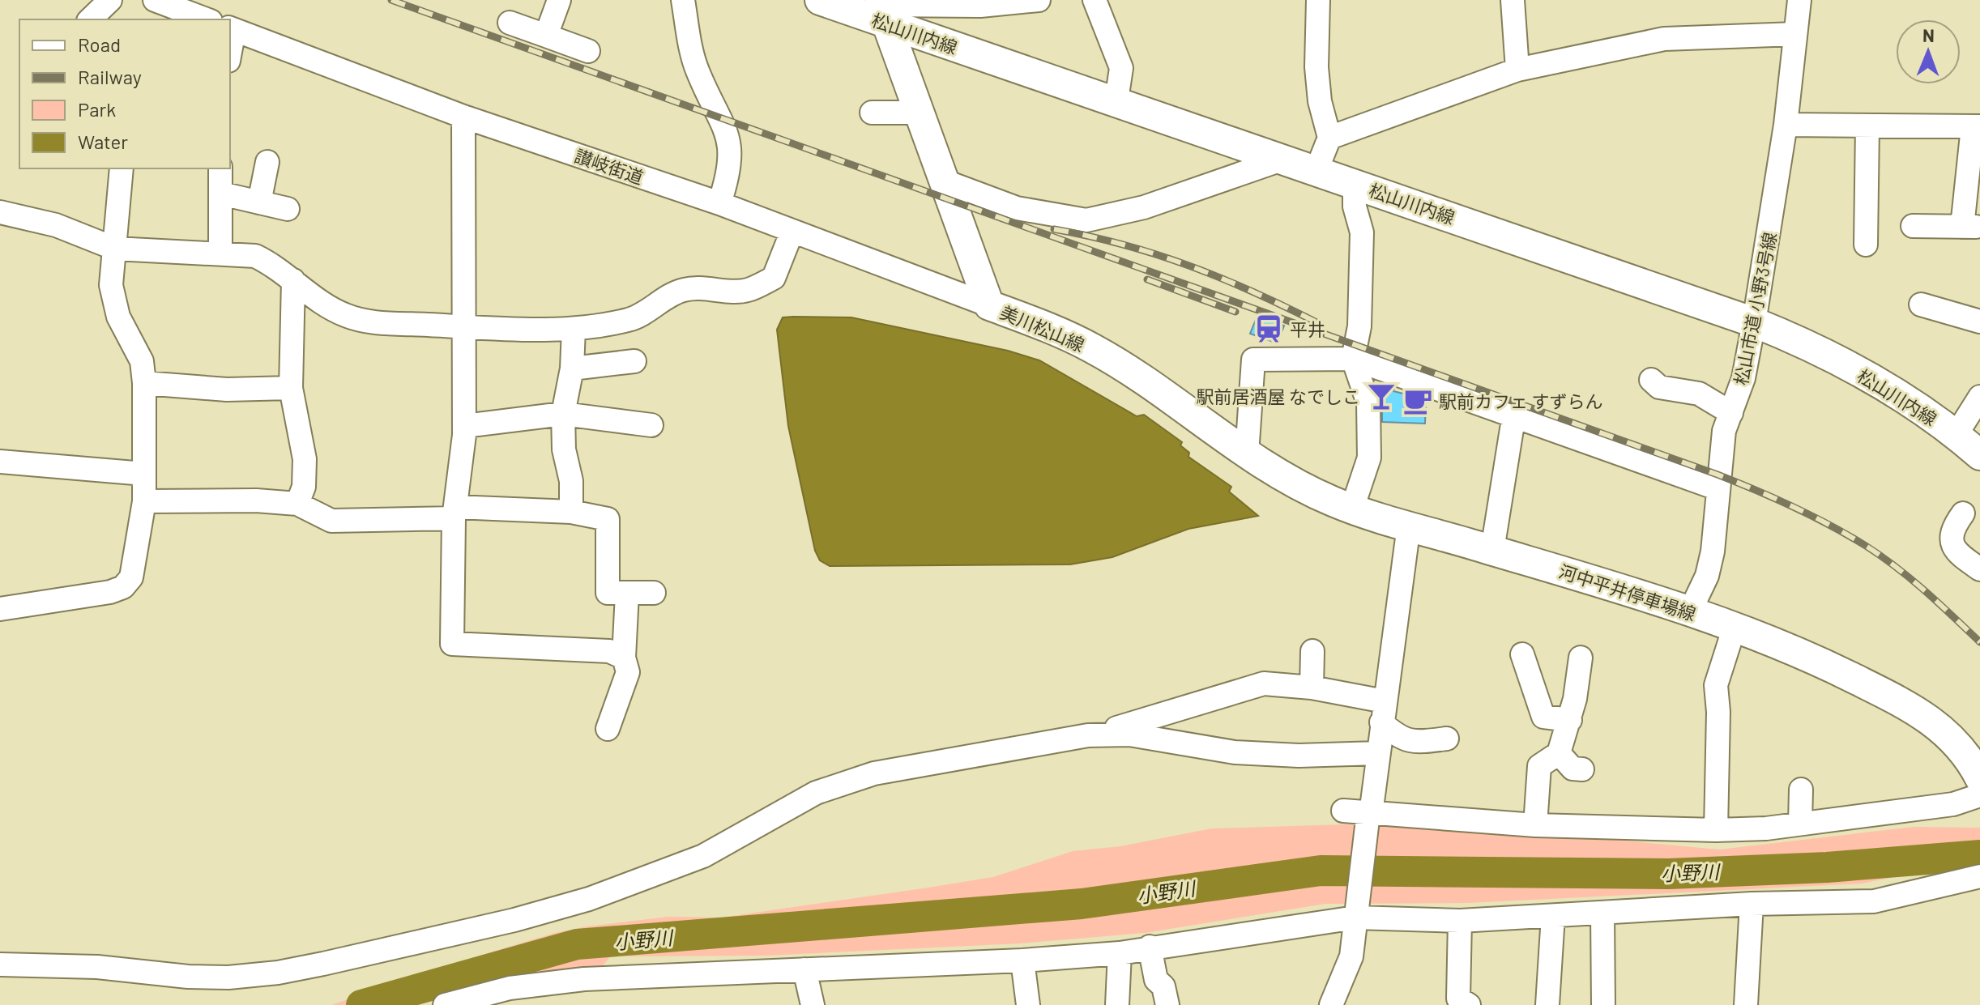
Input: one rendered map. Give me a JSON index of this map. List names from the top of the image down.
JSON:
{
  "streets": {
    "main road": ["松山川内線", "美川松山線", "河中平井停車場線"],
    "street": ["讃岐街道", "松山市道 小野3号線"]
  },
  "crossings": [
    ["松山川内線", "松山市道 小野3号線"],
    ["松山川内線", "美川松山線"],
    ["讃岐街道", "美川松山線"],
    ["松山市道 小野3号線", "河中平井停車場線"],
    ["美川松山線", "河中平井停車場線"]
  ],
  "water": ["小野川"],
  "places": {
    "station": ["平井"],
    "bar": ["駅前居酒屋 なでしこ"],
    "cafe": ["駅前カフェ すずらん"]
  },
  "legend": [
    "Road",
    "Railway",
    "Park",
    "Water"
  ],
  "north": "top"
}
